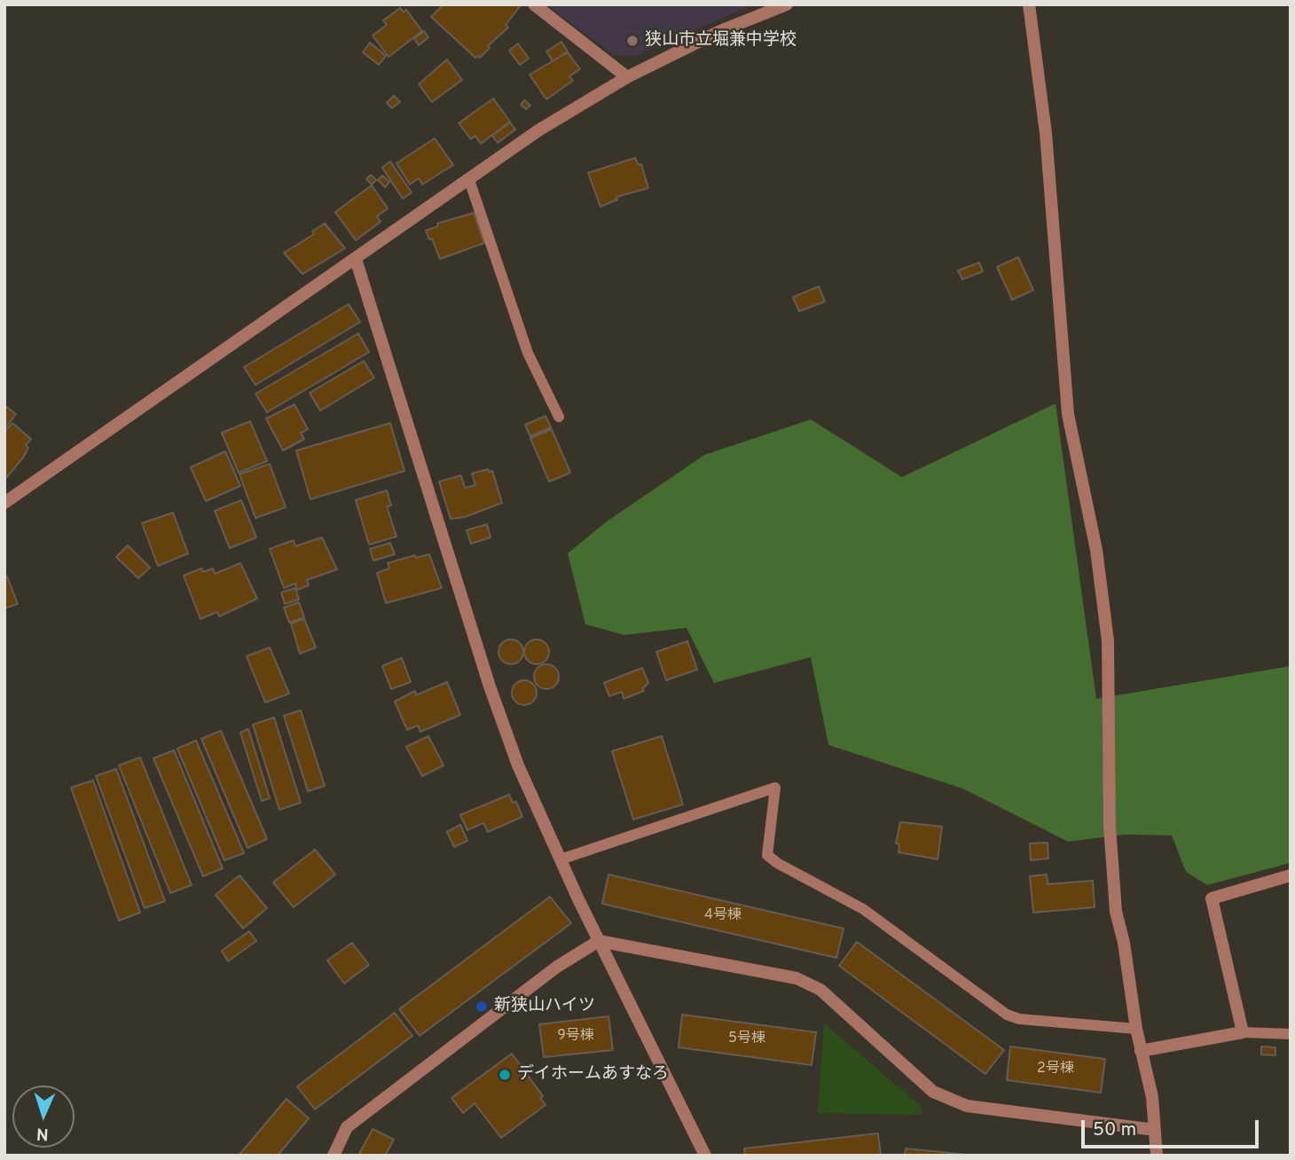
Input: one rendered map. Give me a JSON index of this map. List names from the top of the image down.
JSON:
{
  "places": ["狭山市立堀兼中学校", "新狭山ハイツ", "デイホームあすなろ"],
  "house_numbers": [
    "4号棟",
    "9号棟",
    "5号棟",
    "2号棟"
  ],
  "scale_bar": "50 m",
  "north": "bottom"
}
